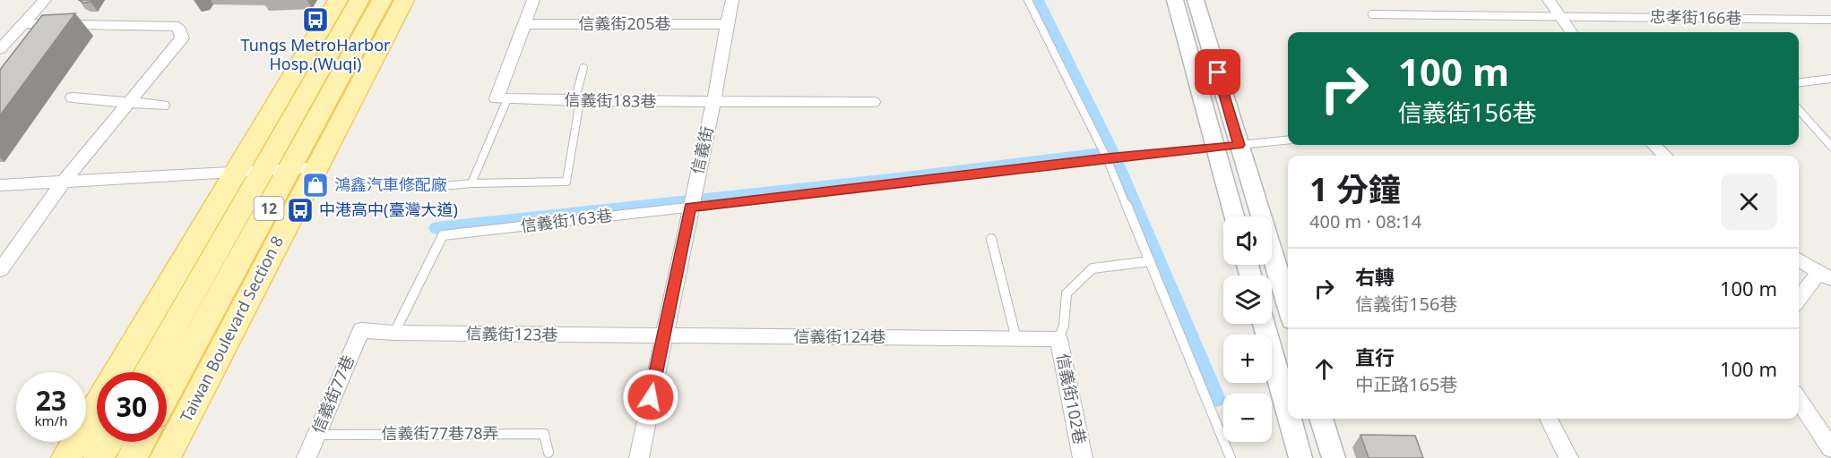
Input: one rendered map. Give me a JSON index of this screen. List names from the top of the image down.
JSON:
{
  "streets": {
    "main road": ["12", "Taiwan Boulevard Section 8"],
    "street": [
      "信義街205巷",
      "信義街183巷",
      "信義街",
      "信義街123巷",
      "信義街124巷",
      "信義街77巷",
      "信義街102巷"
    ],
    "lane": ["忠孝街166巷", "信義街163巷", "信義街77巷78弄"]
  },
  "crossings": [
    ["信義街205巷", "信義街"],
    ["信義街183巷", "信義街"],
    ["信義街", "信義街163巷"],
    ["信義街", "信義街123巷"],
    ["信義街", "信義街124巷"],
    ["信義街163巷", "信義街123巷"],
    ["信義街123巷", "信義街124巷"],
    ["信義街123巷", "信義街77巷"],
    ["信義街124巷", "信義街102巷"],
    ["信義街77巷", "信義街77巷78弄"]
  ],
  "places": {
    "bus stop": ["Tungs MetroHarbor Hosp.(Wuqi)", "中港高中(臺灣大道)"],
    "shop": ["鴻鑫汽車修配廠"]
  },
  "page": {
    "turn": ["100 m", "信義街156巷"],
    "heading": ["1 分鐘", "400 m · 08:14"],
    "map_buttons": ["+", "−"],
    "list": [
      {
        "name": "右轉",
        "note": "信義街156巷",
        "value": "100 m"
      },
      {
        "name": "直行",
        "note": "中正路165巷",
        "value": "100 m"
      }
    ],
    "speed": "23 km/h",
    "limit": "30"
  }
}
